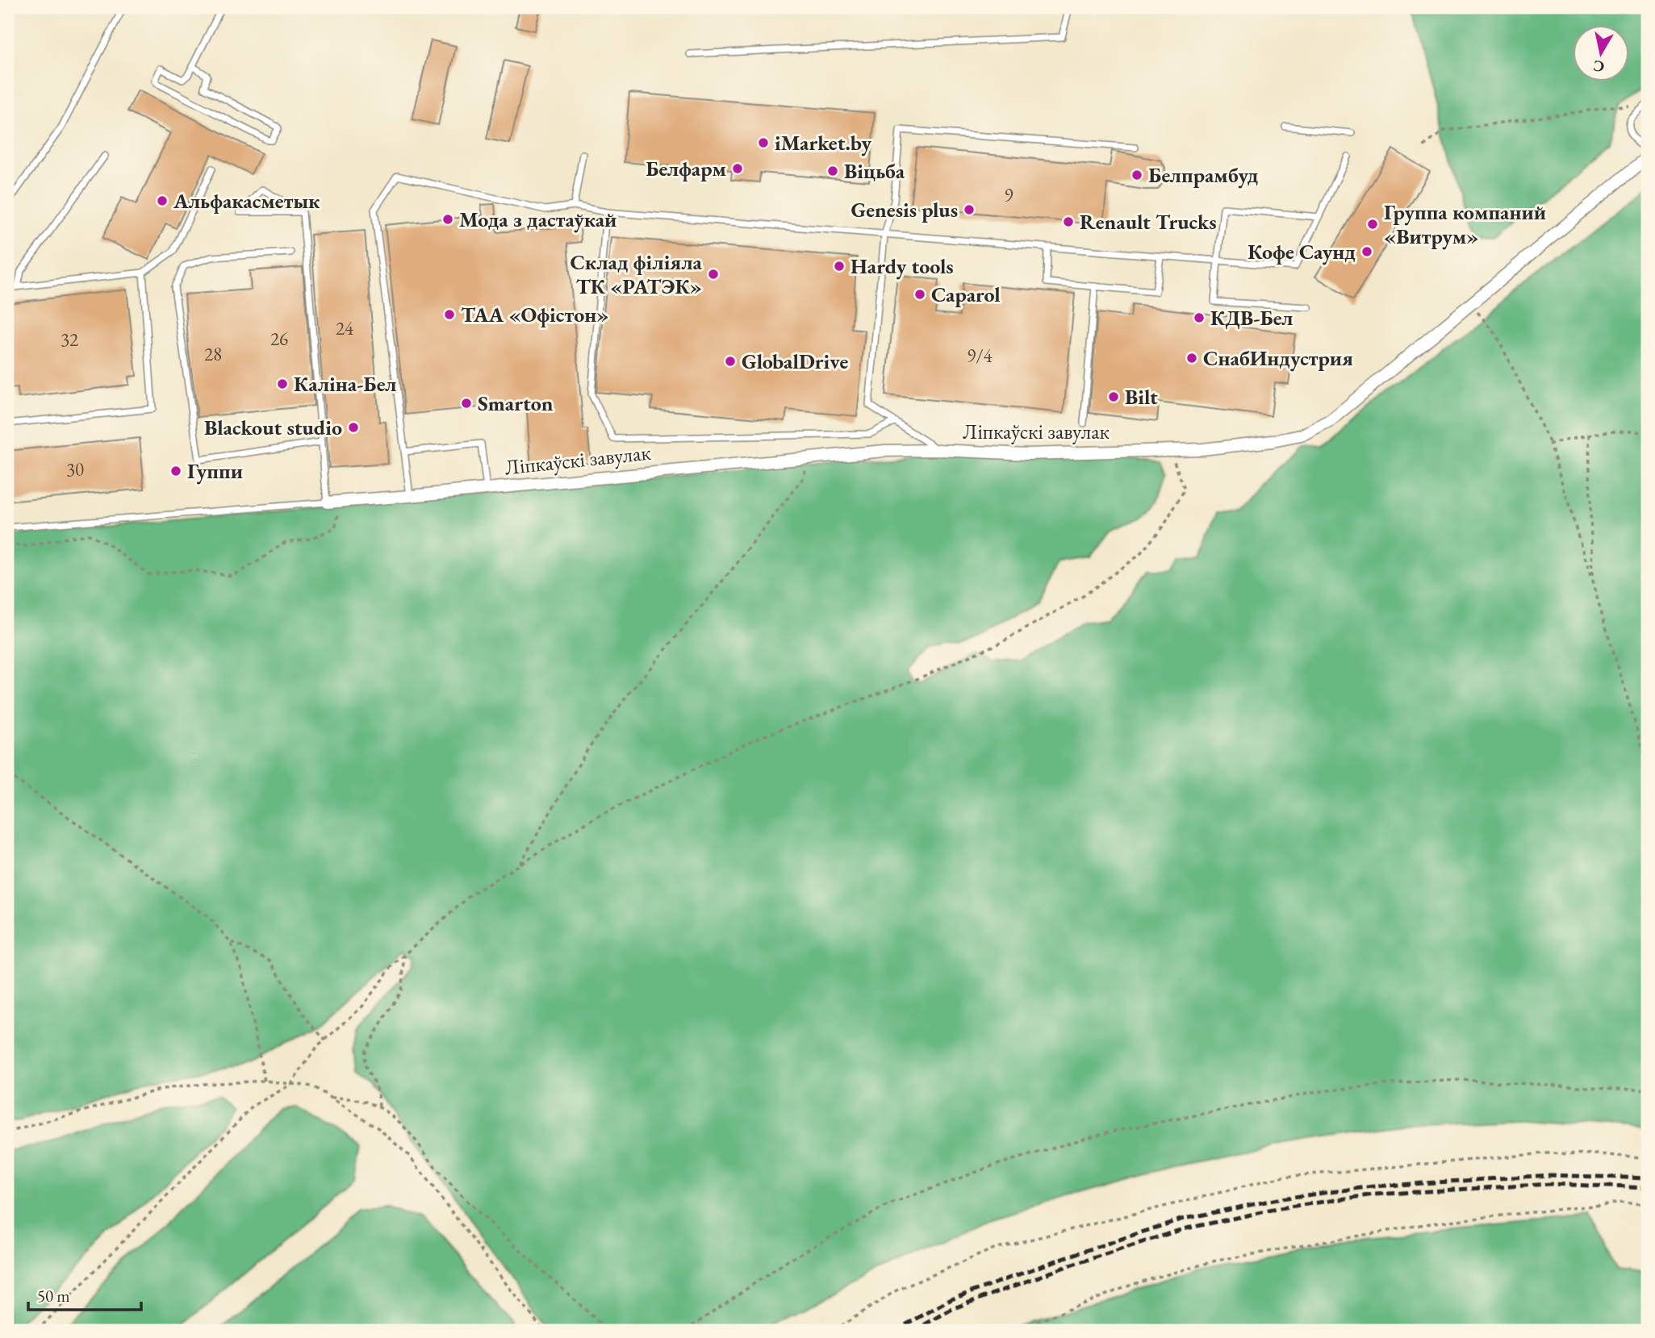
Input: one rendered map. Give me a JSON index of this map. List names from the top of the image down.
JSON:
{
  "streets": {
    "street": ["Ліпкаўскі завулак"]
  },
  "places": [
    "iMarket.by",
    "Белфарм",
    "Віцьба",
    "Белпрамбуд",
    "Альфакасметык",
    "Genesis plus",
    "Мода з дастаўкай",
    "Renault Trucks",
    "Группа компаний «Витрум»",
    "Кофе Саунд",
    "Hardy tools",
    "Склад філіяла ТК «РАТЭК»",
    "Caparol",
    "ТАА «Офістон»",
    "КДВ-Бел",
    "СнабИндустрия",
    "GlobalDrive",
    "Каліна-Бел",
    "Bilt",
    "Smarton",
    "Blackout studio",
    "Гуппи"
  ],
  "house_numbers": [
    "9",
    "24",
    "26",
    "32",
    "28",
    "9/4",
    "30"
  ],
  "scale_bar": "50 m",
  "north": "bottom"
}
